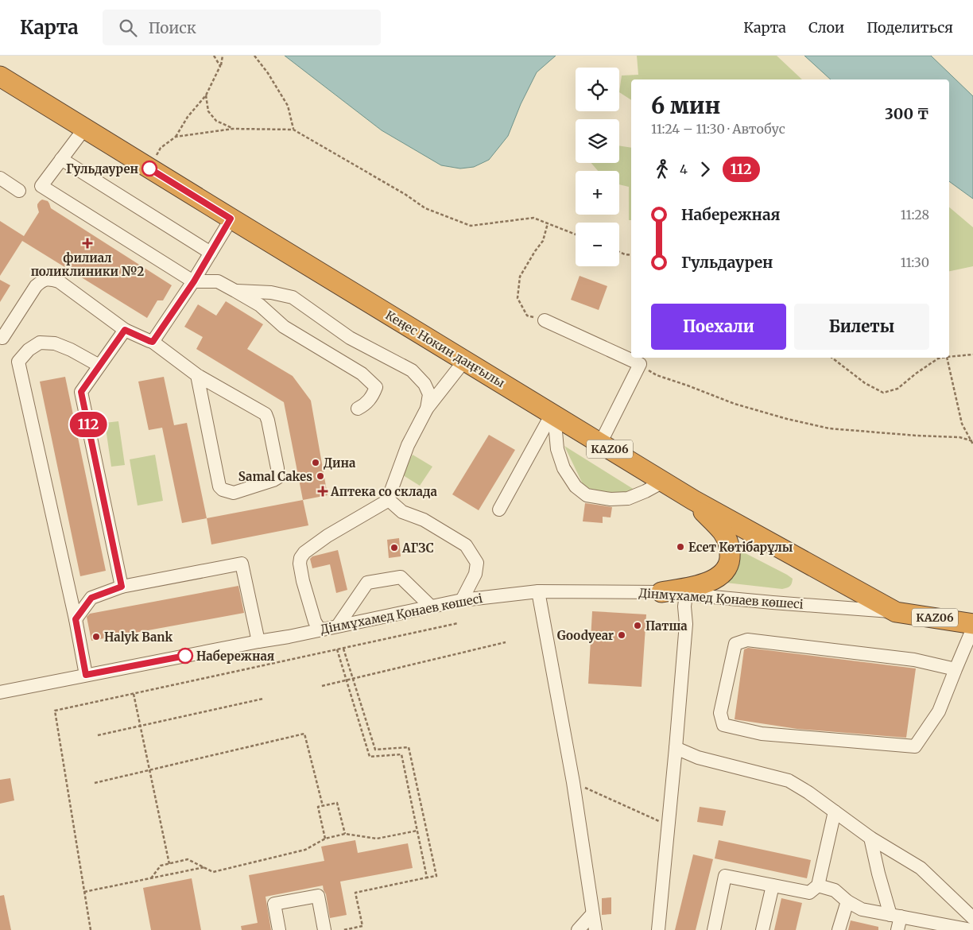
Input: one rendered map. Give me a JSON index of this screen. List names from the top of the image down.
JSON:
{
  "streets": {
    "highway": ["Кеңес Нокин даңғылы", "KАZ06", "Дінмұхамед Қонаев көшесі"]
  },
  "crossings": [
    ["Кеңес Нокин даңғылы", "Дінмұхамед Қонаев көшесі"]
  ],
  "places": {
    "other": [
      "Гульдаурен",
      "Дина",
      "Samal Cakes",
      "Есет Көтібарұлы",
      "АГЗС",
      "Патша",
      "Goodyear",
      "Halyk Bank",
      "Набережная"
    ],
    "health": ["филиал поликлиники №2", "Аптека со склада"]
  },
  "lines": ["bus line 112"],
  "page": {
    "header": "Карта",
    "search": "Поиск",
    "nav": ["Карта", "Слои", "Поделиться"],
    "on_map": "112",
    "map_buttons": ["+", "−"],
    "heading": ["6 мин", "11:24 – 11:30 · Автобус", "300 ₸"],
    "legs": ["4", "112"],
    "list": [
      {
        "name": "Набережная",
        "value": "11:28"
      },
      {
        "name": "Гульдаурен",
        "value": "11:30"
      }
    ],
    "buttons": ["Поехали", "Билеты"]
  }
}
